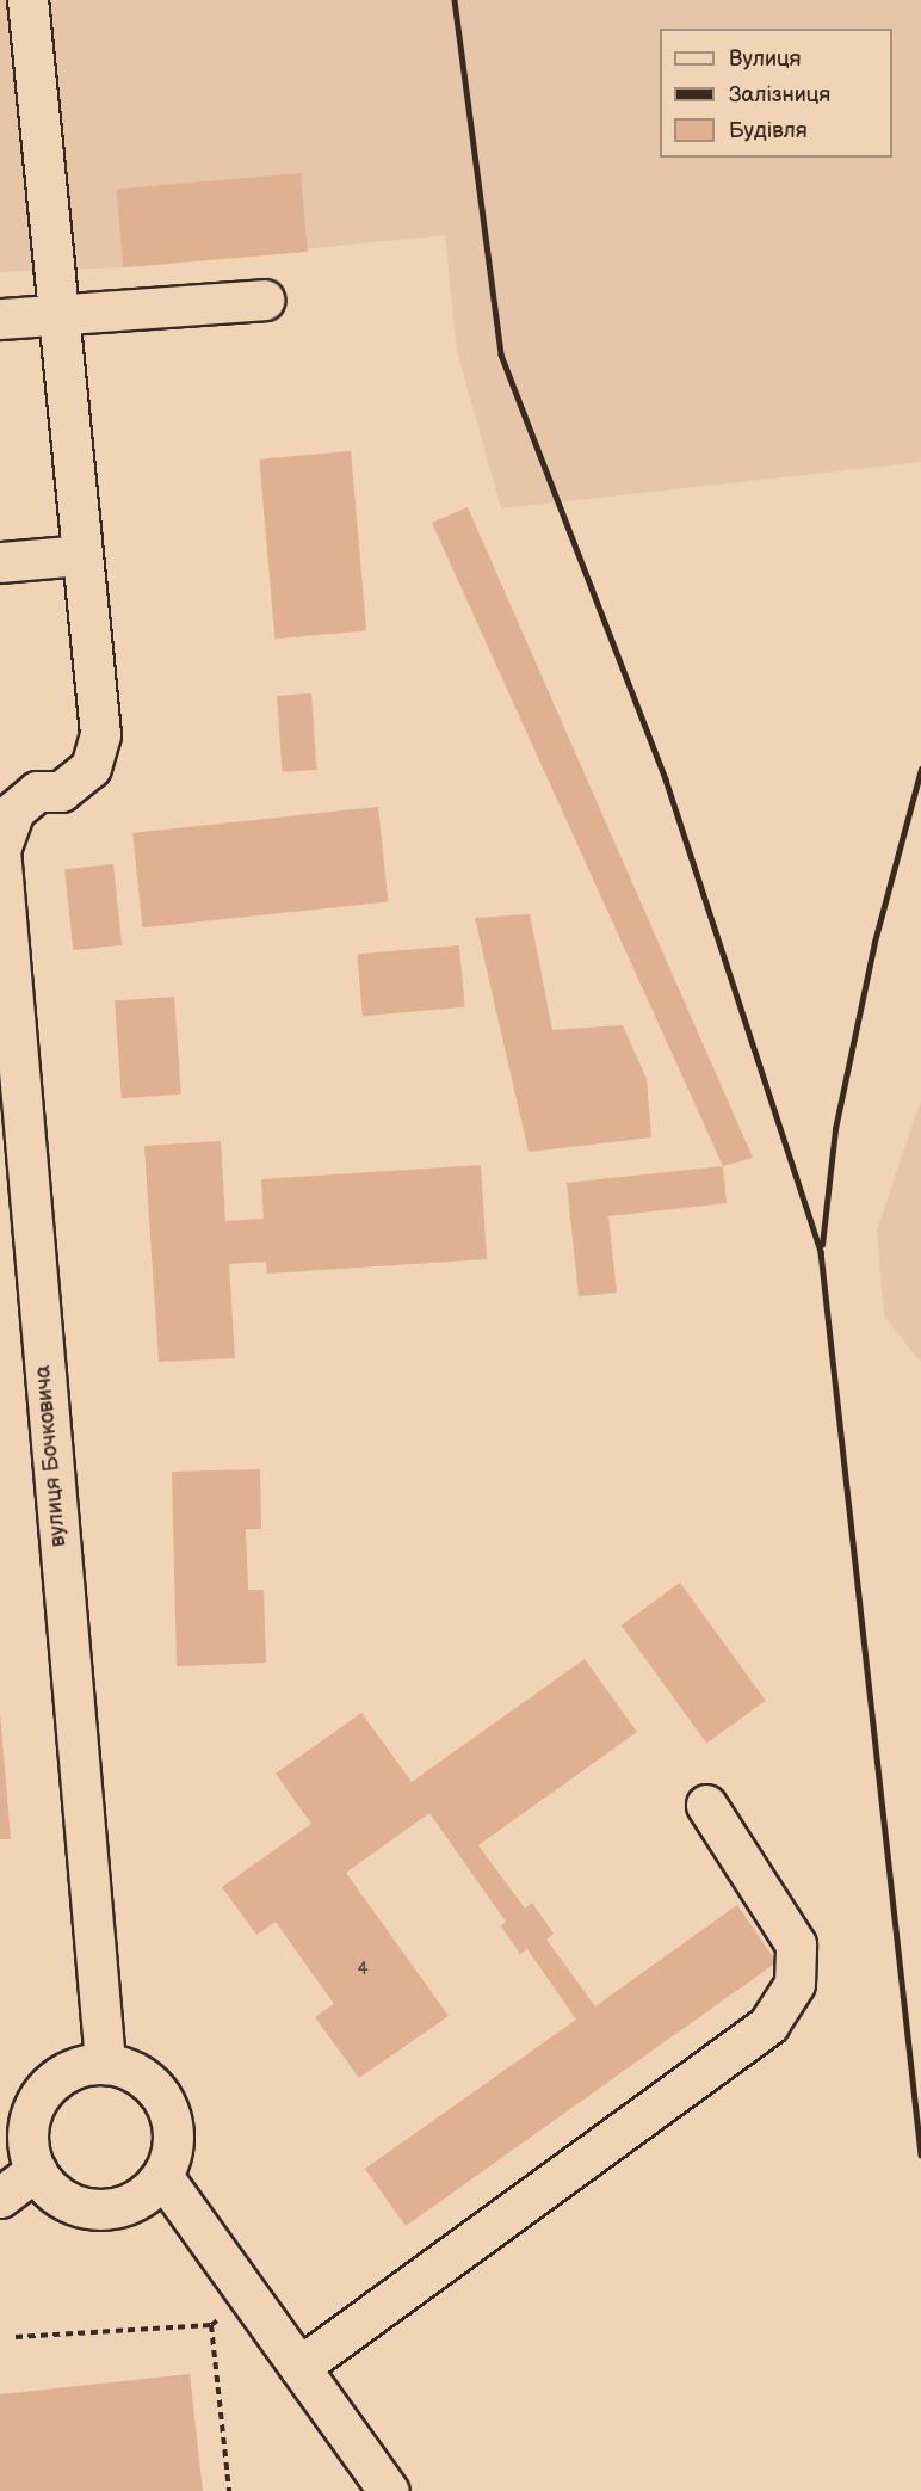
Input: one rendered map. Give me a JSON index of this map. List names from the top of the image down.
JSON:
{
  "streets": {
    "street": ["вулиця Бочковича"]
  },
  "house_numbers": ["4"],
  "legend": ["Вулиця", "Залізниця", "Будівля"]
}
